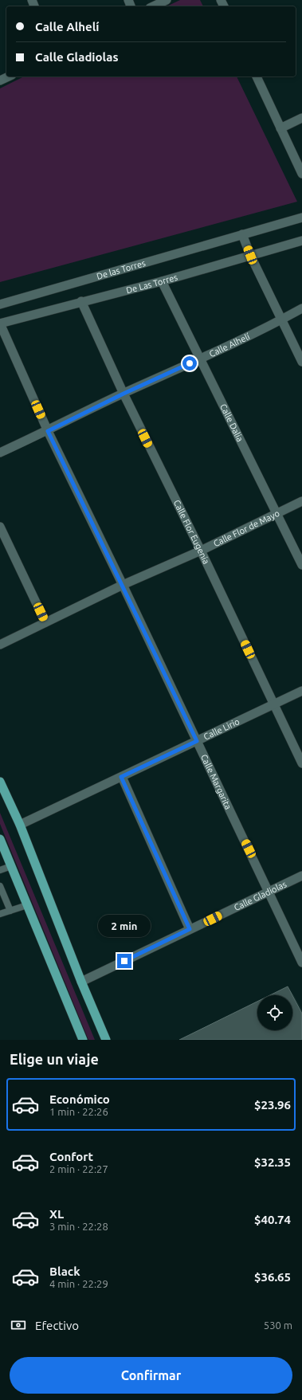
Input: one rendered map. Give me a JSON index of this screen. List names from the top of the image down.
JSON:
{
  "streets": {
    "street": [
      "De las Torres",
      "De Las Torres",
      "Calle Alhelí",
      "Calle Dalia",
      "Calle Flor de Mayo",
      "Calle Flor Eugenia",
      "Calle Lirio",
      "Calle Margarita",
      "Calle Gladiolas"
    ]
  },
  "crossings": [
    ["De Las Torres", "Calle Dalia"],
    ["De Las Torres", "Calle Flor Eugenia"],
    ["De Las Torres", "Calle Margarita"],
    ["Calle Alhelí", "Calle Dalia"],
    ["Calle Alhelí", "Calle Flor Eugenia"],
    ["Calle Alhelí", "Calle Margarita"],
    ["Calle Dalia", "Calle Flor de Mayo"],
    ["Calle Flor de Mayo", "Calle Flor Eugenia"],
    ["Calle Flor de Mayo", "Calle Margarita"],
    ["Calle Flor Eugenia", "Calle Lirio"],
    ["Calle Lirio", "Calle Margarita"],
    ["Calle Margarita", "Calle Gladiolas"]
  ],
  "page": {
    "banner": ["Calle Alhelí", "Calle Gladiolas"],
    "bubble": "2 min",
    "heading": "Elige un viaje",
    "list": [
      {
        "name": "Económico",
        "note": "1 min · 22:26",
        "value": "$23.96"
      },
      {
        "name": "Confort",
        "note": "2 min · 22:27",
        "value": "$32.35"
      },
      {
        "name": "XL",
        "note": "3 min · 22:28",
        "value": "$40.74"
      },
      {
        "name": "Black",
        "note": "4 min · 22:29",
        "value": "$36.65"
      }
    ],
    "pay": ["Efectivo", "530 m"],
    "buttons": "Confirmar"
  }
}
